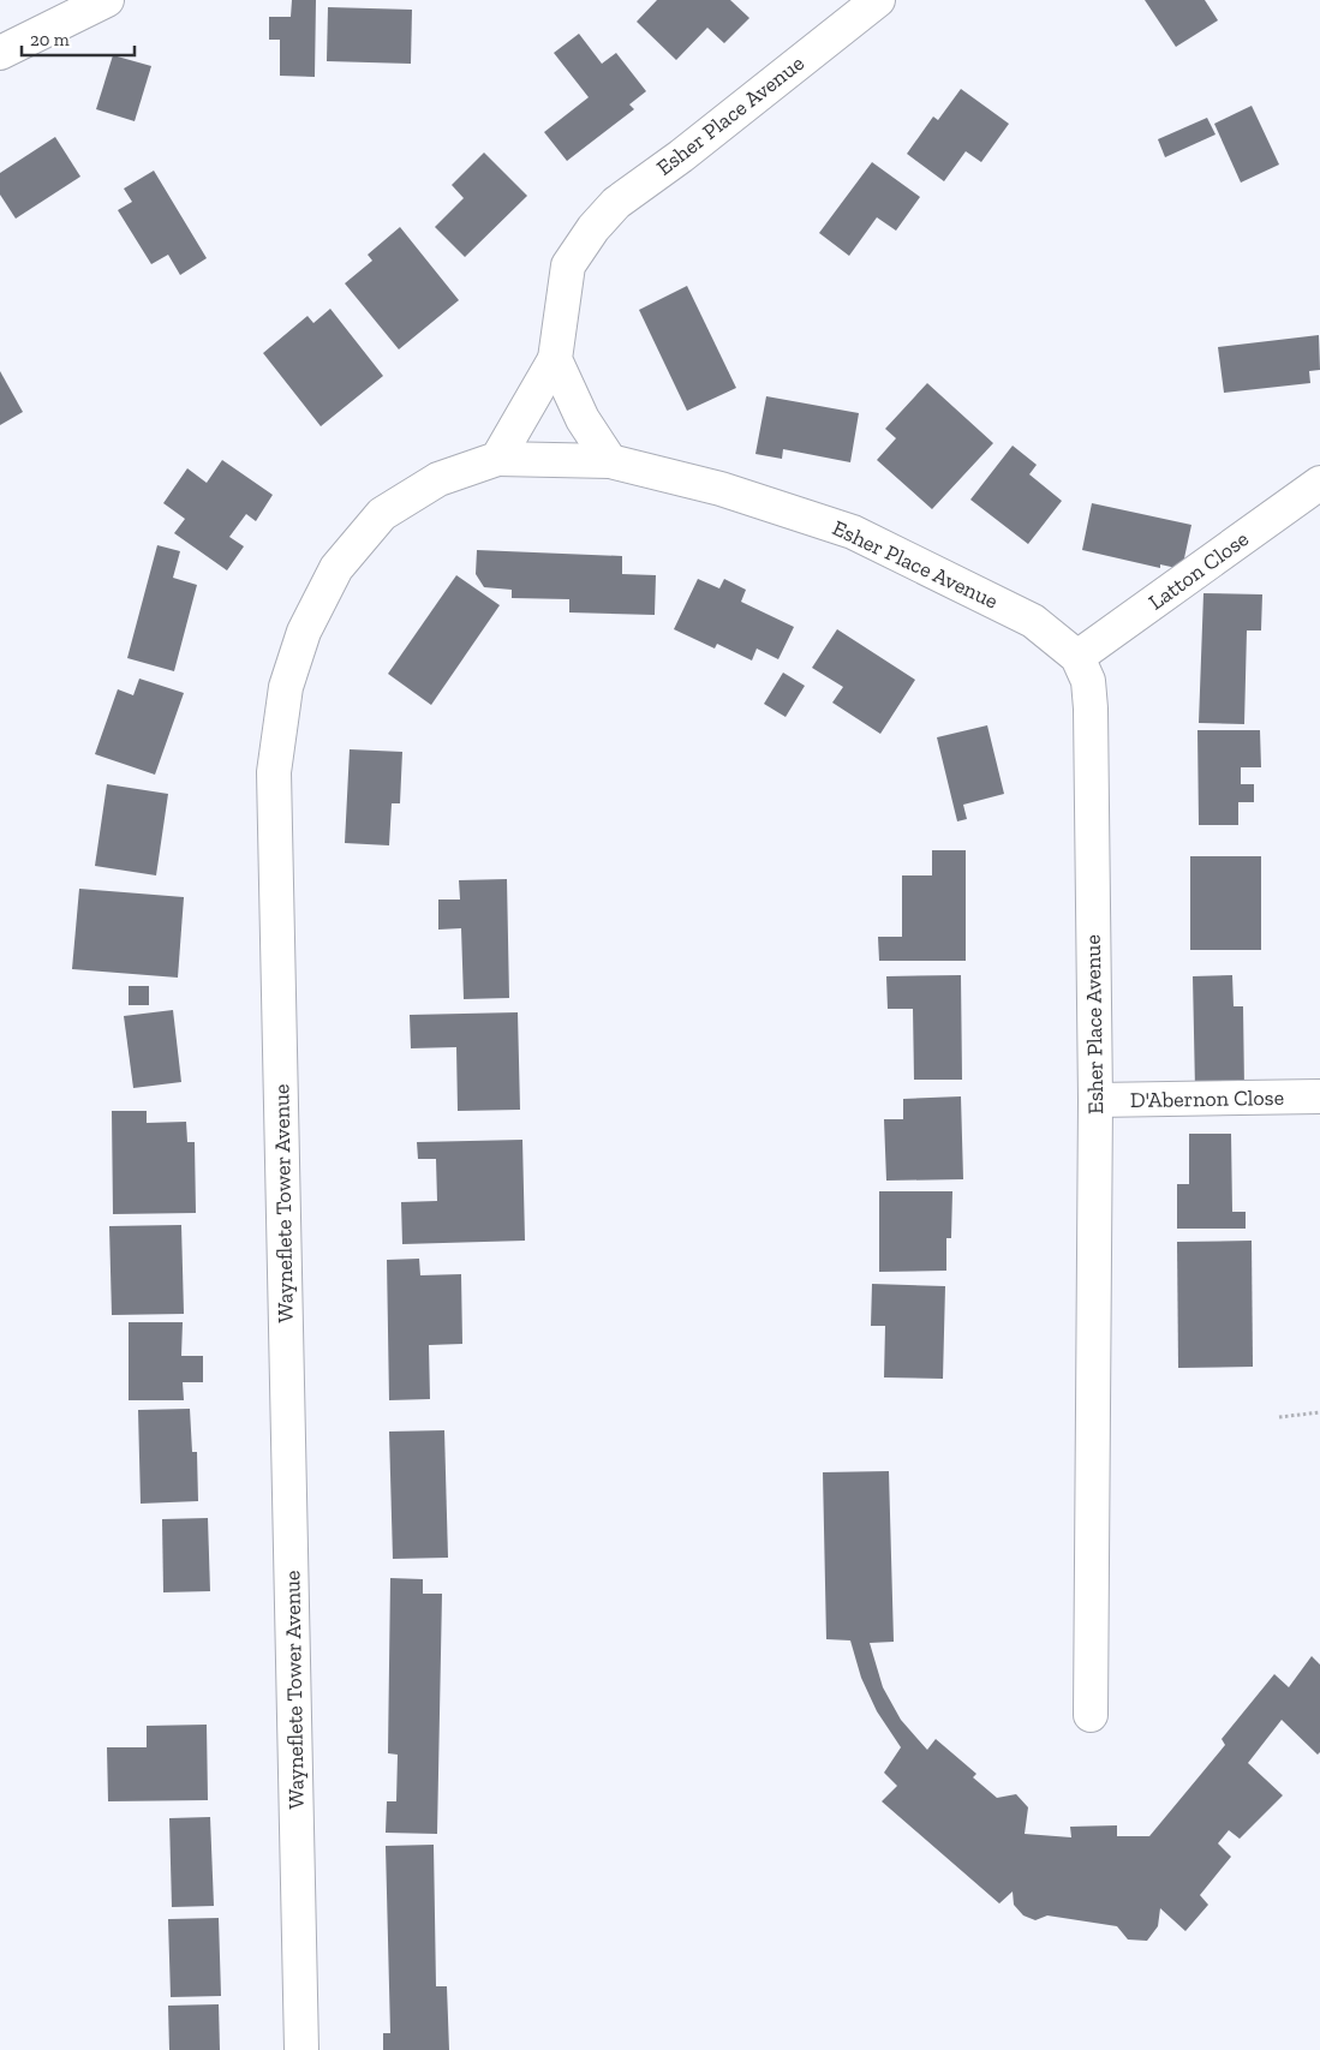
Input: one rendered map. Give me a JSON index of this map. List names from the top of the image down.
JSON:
{
  "streets": {
    "street": [
      "Esher Place Avenue",
      "Latton Close",
      "D'Abernon Close",
      "Wayneflete Tower Avenue"
    ]
  },
  "crossings": [
    ["Esher Place Avenue", "Latton Close"],
    ["Esher Place Avenue", "D'Abernon Close"],
    ["Esher Place Avenue", "Wayneflete Tower Avenue"]
  ],
  "scale_bar": "20 m"
}
